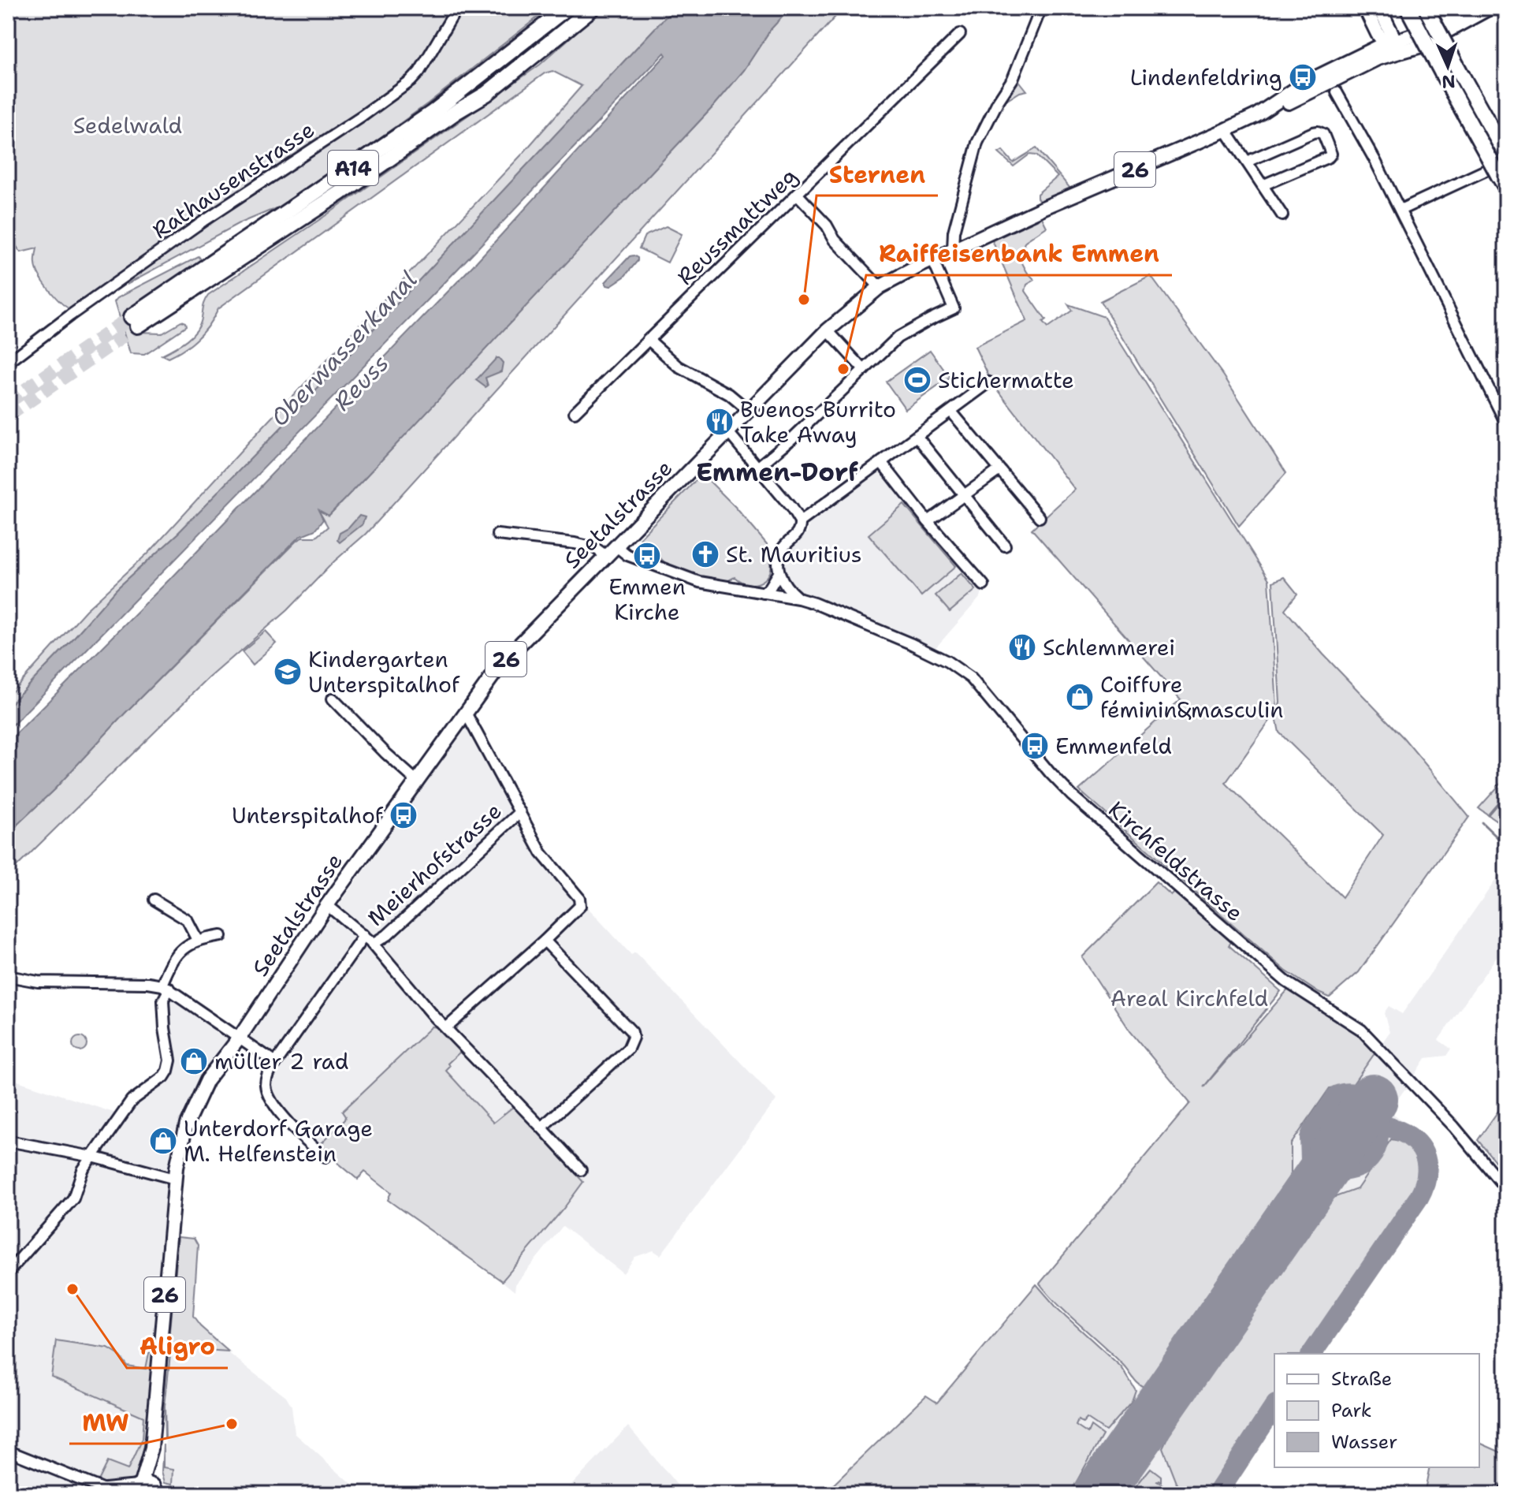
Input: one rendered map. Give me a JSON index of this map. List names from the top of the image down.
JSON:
{
  "streets": {
    "highway": ["A14"],
    "main road": ["26", "Seetalstrasse"],
    "street": [
      "Rathausenstrasse",
      "Reussmattweg",
      "Kirchfeldstrasse",
      "Meierhofstrasse"
    ]
  },
  "crossings": [
    ["Seetalstrasse", "Kirchfeldstrasse"],
    ["Seetalstrasse", "Meierhofstrasse"]
  ],
  "districts": ["Emmen-Dorf"],
  "water": ["Oberwasserkanal", "Reuss"],
  "parks": ["Sedelwald", "Areal Kirchfeld"],
  "places": {
    "bus stop": [
      "Lindenfeldring",
      "Emmen Kirche",
      "Emmenfeld",
      "Unterspitalhof"
    ],
    "other": [
      "Sternen",
      "Raiffeisenbank Emmen",
      "Aligro",
      "MW"
    ],
    "sports": ["Stichermatte"],
    "restaurant": ["Buenos Burrito Take Away", "Schlemmerei"],
    "church": ["St. Mauritius"],
    "school or university": ["Kindergarten Unterspitalhof"],
    "shop": ["Coiffure féminin&masculin", "müller 2 rad", "Unterdorf Garage M. Helfenstein"]
  },
  "legend": ["Straße", "Park", "Wasser"],
  "north": "bottom"
}
